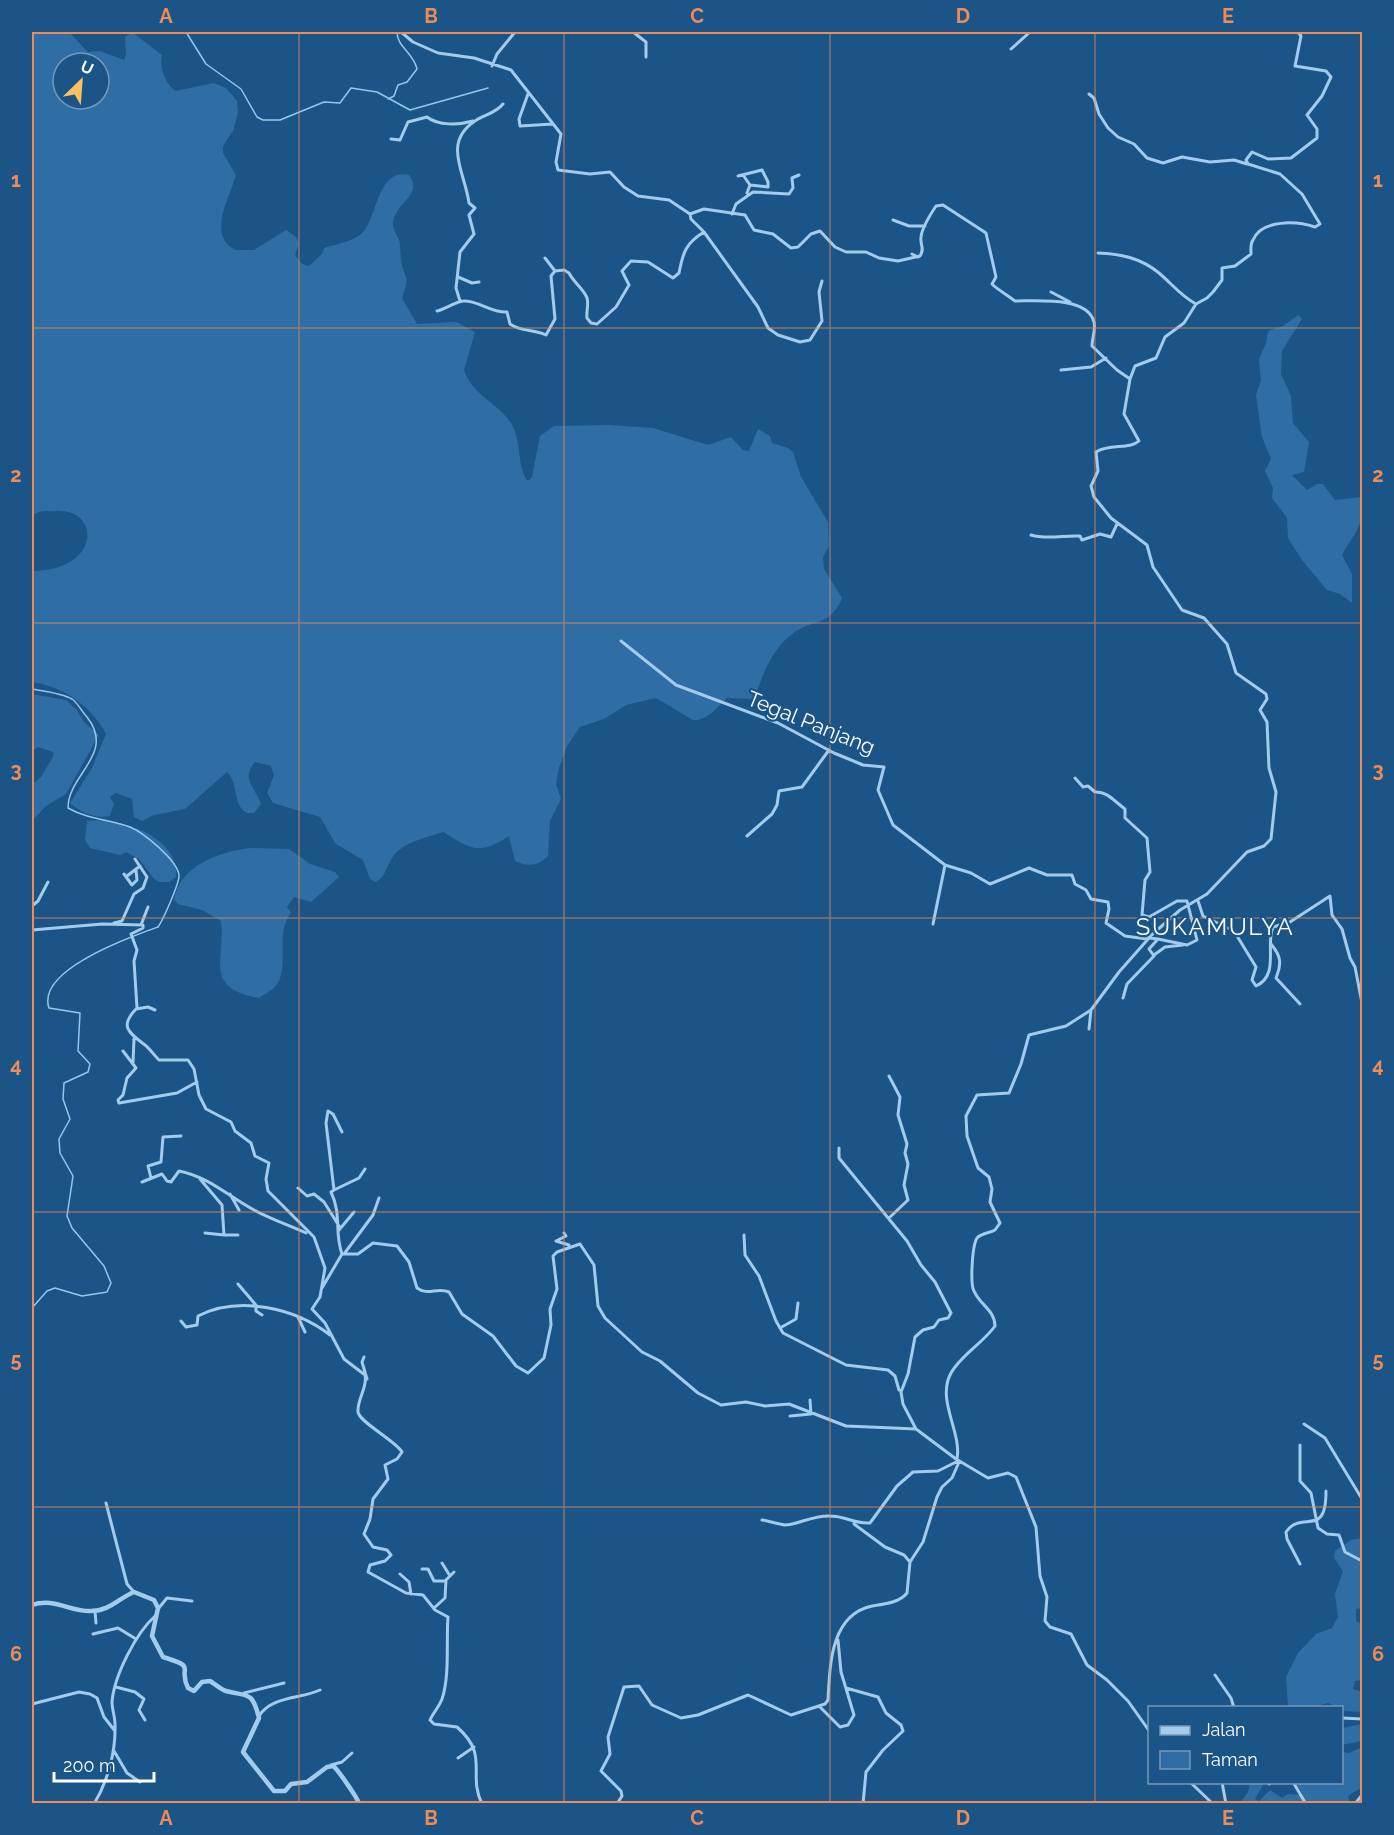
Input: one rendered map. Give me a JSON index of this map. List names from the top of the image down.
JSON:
{
  "streets": {
    "street": ["Tegal Panjang"]
  },
  "districts": ["SUKAMULYA"],
  "legend": ["Jalan", "Taman"],
  "scale_bar": "200 m",
  "north": "top right",
  "grid": {
    "columns": [
      "A",
      "B",
      "C",
      "D",
      "E"
    ],
    "rows": [
      "1",
      "2",
      "3",
      "4",
      "5",
      "6"
    ]
  }
}
